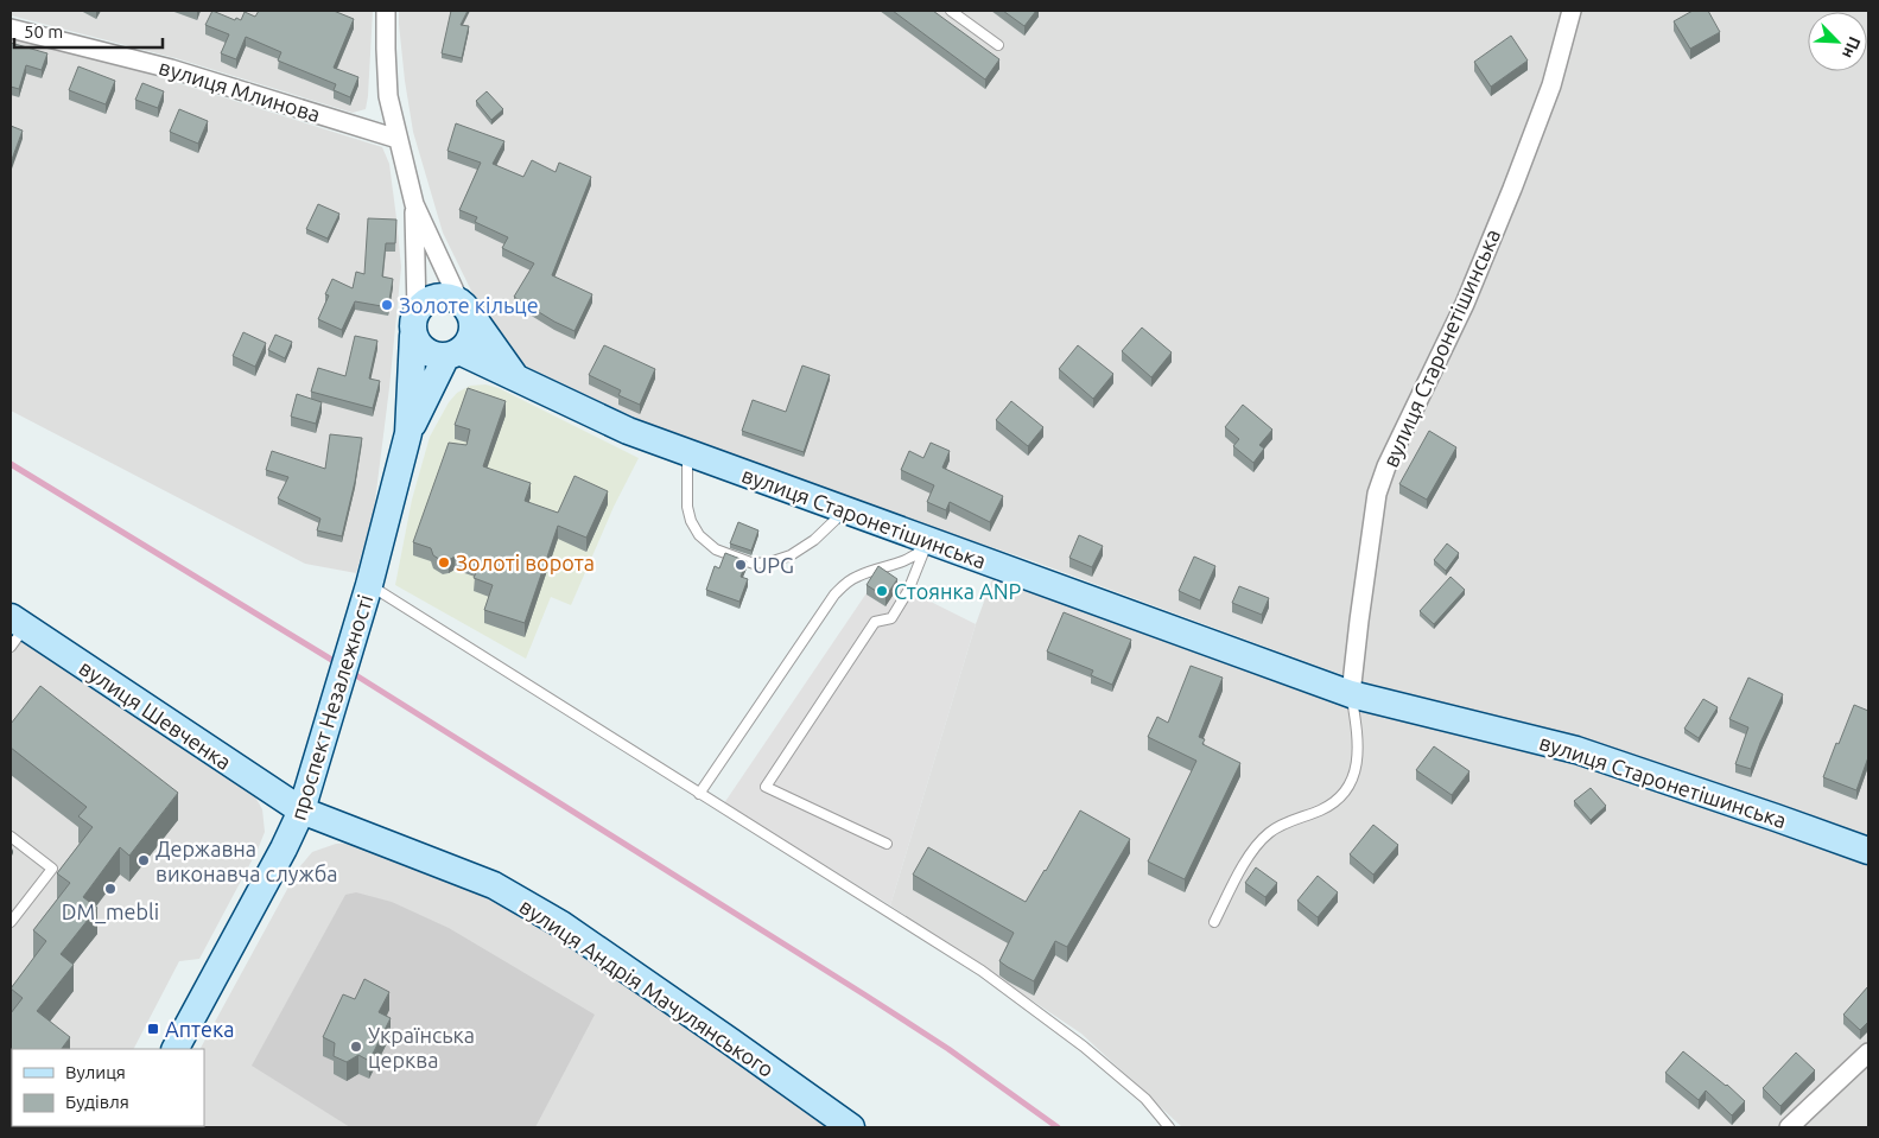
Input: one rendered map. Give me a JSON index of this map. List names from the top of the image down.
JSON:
{
  "streets": {
    "main road": [
      "вулиця Старонетішинська",
      "проспект Незалежності",
      "вулиця Шевченка",
      "вулиця Андрія Мачулянського"
    ],
    "street": ["вулиця Млинова"]
  },
  "crossings": [
    ["проспект Незалежності", "вулиця Шевченка"],
    ["проспект Незалежності", "вулиця Андрія Мачулянського"],
    ["вулиця Шевченка", "вулиця Андрія Мачулянського"]
  ],
  "places": {
    "other": [
      "Золоте кільце",
      "Золоті ворота",
      "UPG",
      "Стоянка ANP",
      "Державна виконавча служба",
      "DM_mebli",
      "Українська церква"
    ],
    "transit": ["Аптека"]
  },
  "legend": ["Вулиця", "Будівля"],
  "scale_bar": "50 m",
  "north": "bottom right"
}
